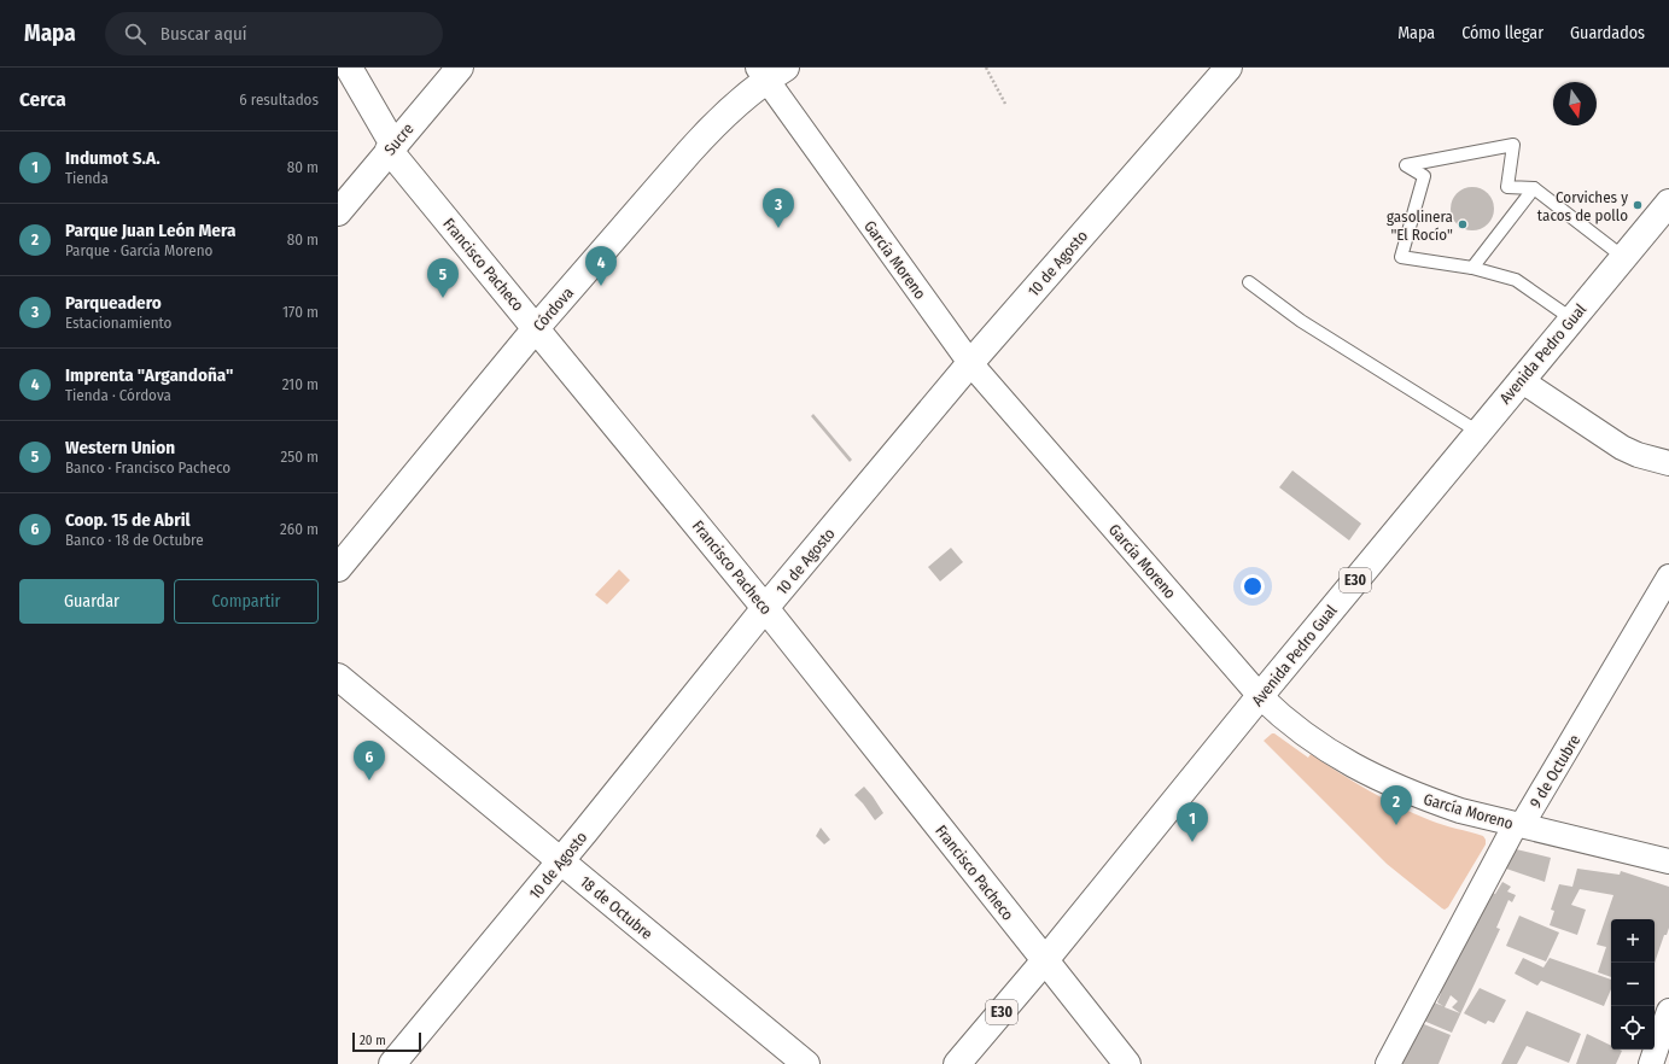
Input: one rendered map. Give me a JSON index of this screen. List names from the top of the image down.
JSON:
{
  "streets": {
    "main road": [
      "Sucre",
      "10 de Agosto",
      "Francisco Pacheco",
      "Córdova",
      "Avenida Pedro Gual",
      "E30",
      "18 de Octubre"
    ],
    "street": ["García Moreno", "9 de Octubre"]
  },
  "crossings": [
    ["Sucre", "Francisco Pacheco"],
    ["García Moreno", "10 de Agosto"],
    ["García Moreno", "Córdova"],
    ["García Moreno", "Avenida Pedro Gual"],
    ["García Moreno", "9 de Octubre"],
    ["10 de Agosto", "Francisco Pacheco"],
    ["10 de Agosto", "18 de Octubre"],
    ["Francisco Pacheco", "Córdova"],
    ["Francisco Pacheco", "Avenida Pedro Gual"]
  ],
  "places": ["Corviches y tacos de pollo", "gasolinera \"El Rocío\""],
  "scale_bar": "20 m",
  "north": "bottom",
  "page": {
    "header": "Mapa",
    "search": "Buscar aquí",
    "nav": ["Mapa", "Cómo llegar", "Guardados"],
    "heading": ["Cerca", "6 resultados"],
    "list": [
      {
        "mark": "1",
        "name": "Indumot S.A.",
        "note": "Tienda",
        "value": "80 m"
      },
      {
        "mark": "2",
        "name": "Parque Juan León Mera",
        "note": "Parque · García Moreno",
        "value": "80 m"
      },
      {
        "mark": "3",
        "name": "Parqueadero",
        "note": "Estacionamiento",
        "value": "170 m"
      },
      {
        "mark": "4",
        "name": "Imprenta \"Argandoña\"",
        "note": "Tienda · Córdova",
        "value": "210 m"
      },
      {
        "mark": "5",
        "name": "Western Union",
        "note": "Banco · Francisco Pacheco",
        "value": "250 m"
      },
      {
        "mark": "6",
        "name": "Coop. 15 de Abril",
        "note": "Banco · 18 de Octubre",
        "value": "260 m"
      }
    ],
    "pins": [
      "3",
      "4",
      "5",
      "6",
      "2",
      "1"
    ],
    "buttons": ["Guardar", "Compartir"],
    "map_buttons": ["+", "−"],
    "scale": "20 m"
  }
}
